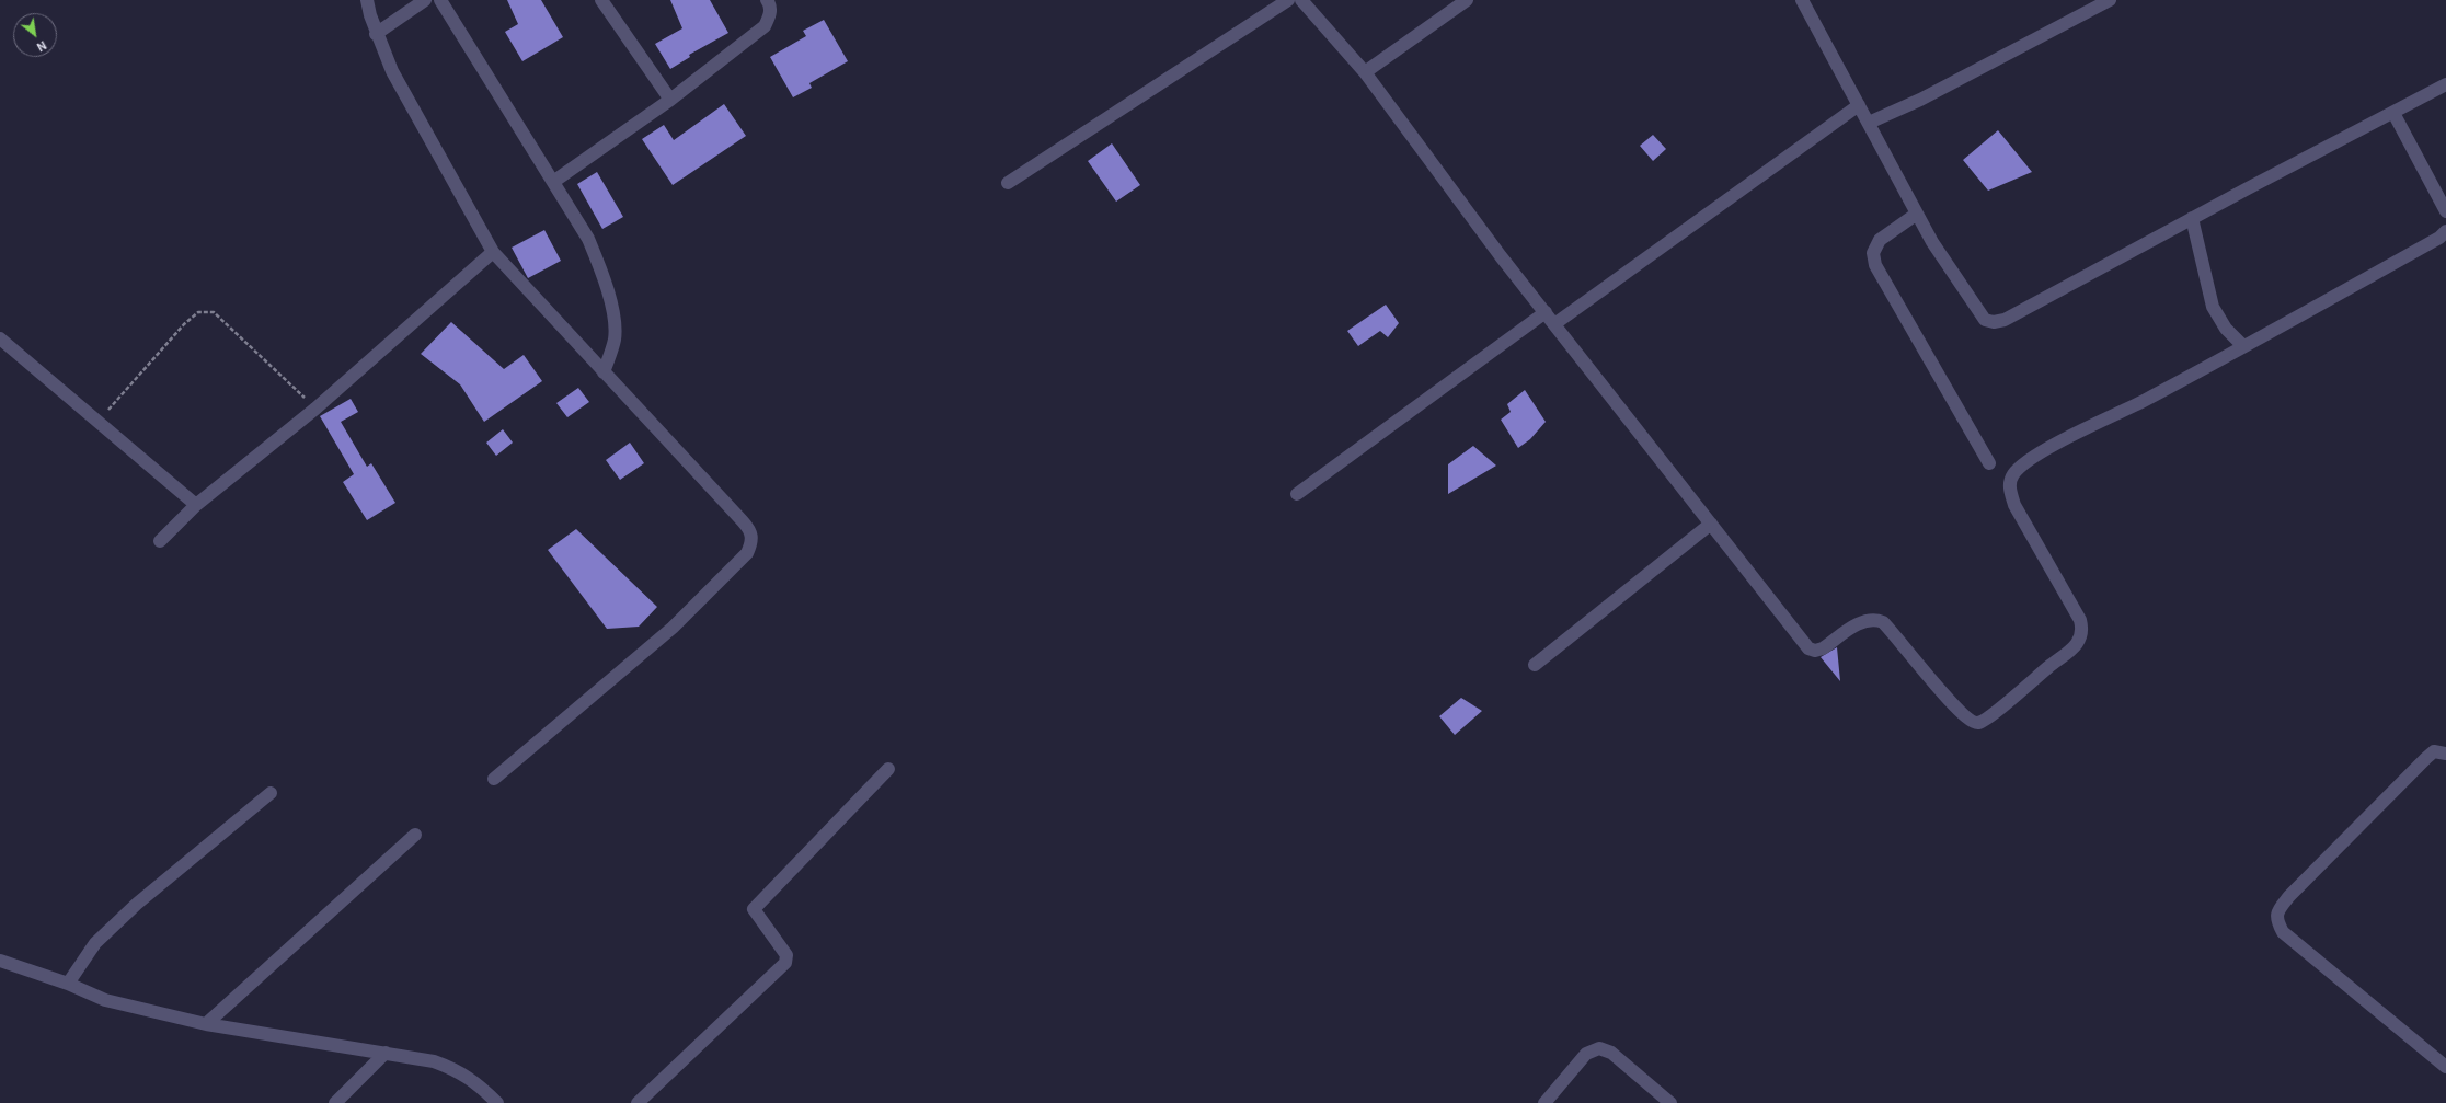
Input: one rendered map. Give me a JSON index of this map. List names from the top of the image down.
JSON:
{
  "north": "bottom right"
}
